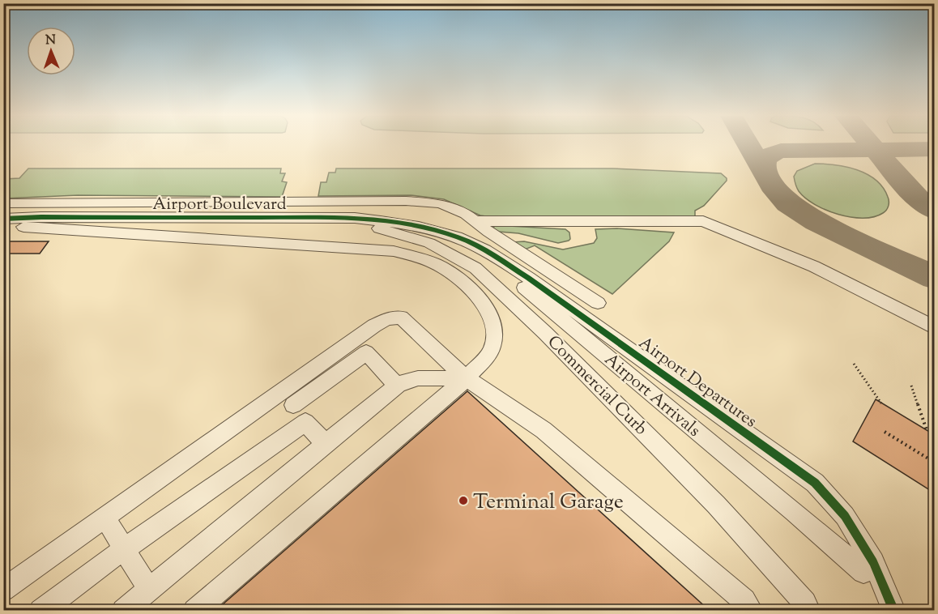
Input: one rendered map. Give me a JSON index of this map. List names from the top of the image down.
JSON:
{
  "streets": {
    "street": [
      "Airport Boulevard",
      "Airport Departures",
      "Commercial Curb",
      "Airport Arrivals"
    ]
  },
  "crossings": [
    ["Airport Boulevard", "Airport Departures"],
    ["Airport Boulevard", "Commercial Curb"],
    ["Airport Boulevard", "Airport Arrivals"],
    ["Airport Departures", "Airport Arrivals"]
  ],
  "places": ["Terminal Garage"],
  "north": "top"
}
